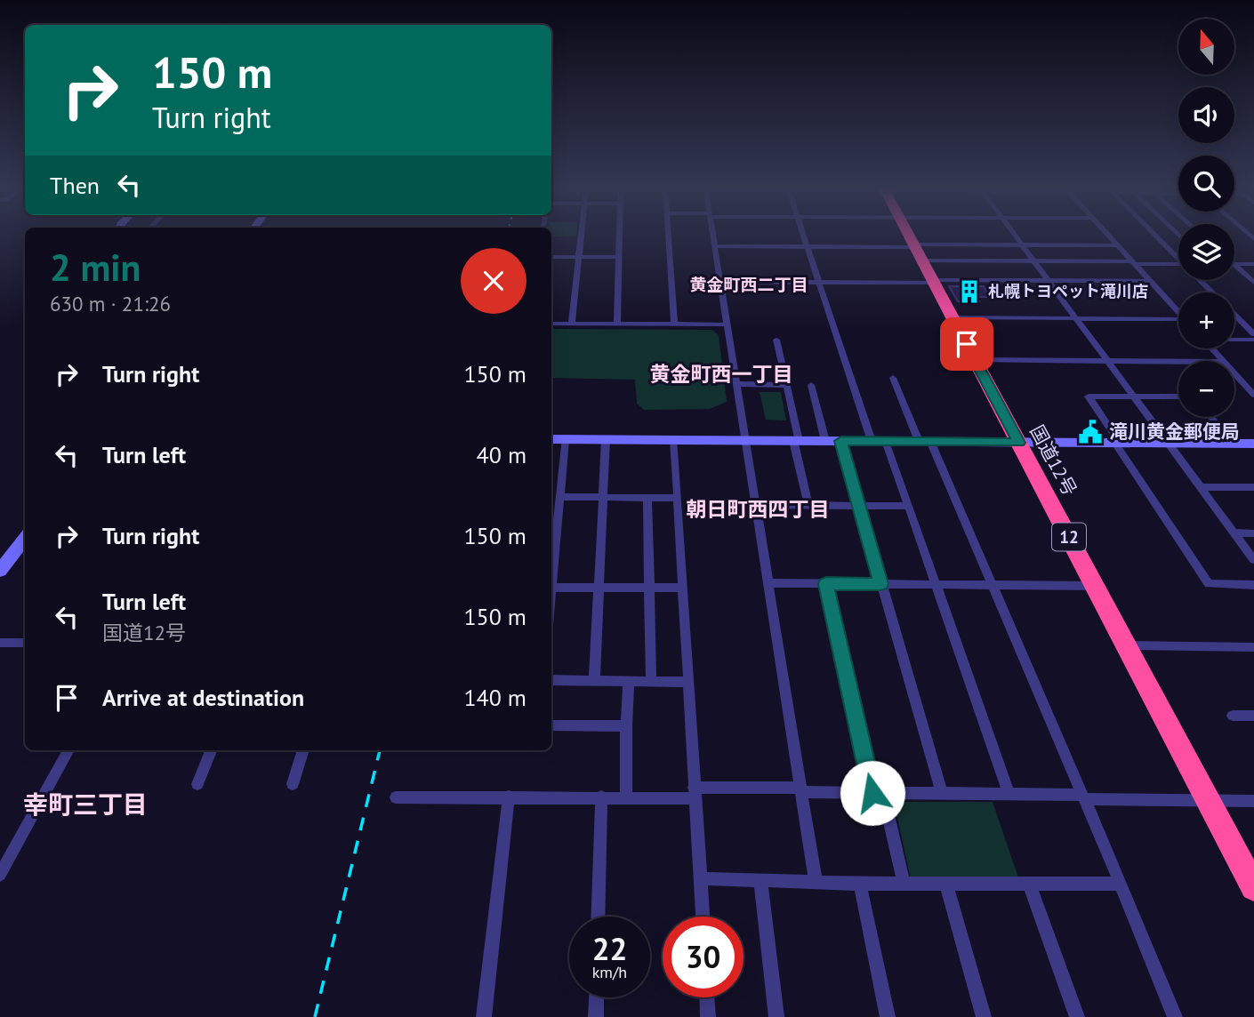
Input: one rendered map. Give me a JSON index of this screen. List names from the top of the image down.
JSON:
{
  "streets": {
    "highway": ["国道12号", "12"]
  },
  "districts": [
    "黄金町西二丁目",
    "黄金町西一丁目",
    "朝日町西四丁目",
    "幸町三丁目"
  ],
  "places": {
    "building": ["札幌トヨペット滝川店"],
    "public building": ["滝川黄金郵便局"]
  },
  "north": "top",
  "page": {
    "map_buttons": ["+", "−"],
    "turn": ["150 m", "Turn right"],
    "then": "Then",
    "heading": ["2 min", "630 m · 21:26"],
    "list": [
      {
        "name": "Turn right",
        "value": "150 m"
      },
      {
        "name": "Turn left",
        "value": "40 m"
      },
      {
        "name": "Turn right",
        "value": "150 m"
      },
      {
        "name": "Turn left",
        "note": "国道12号",
        "value": "150 m"
      },
      {
        "name": "Arrive at destination",
        "value": "140 m"
      }
    ],
    "speed": "22 km/h",
    "limit": "30"
  }
}
